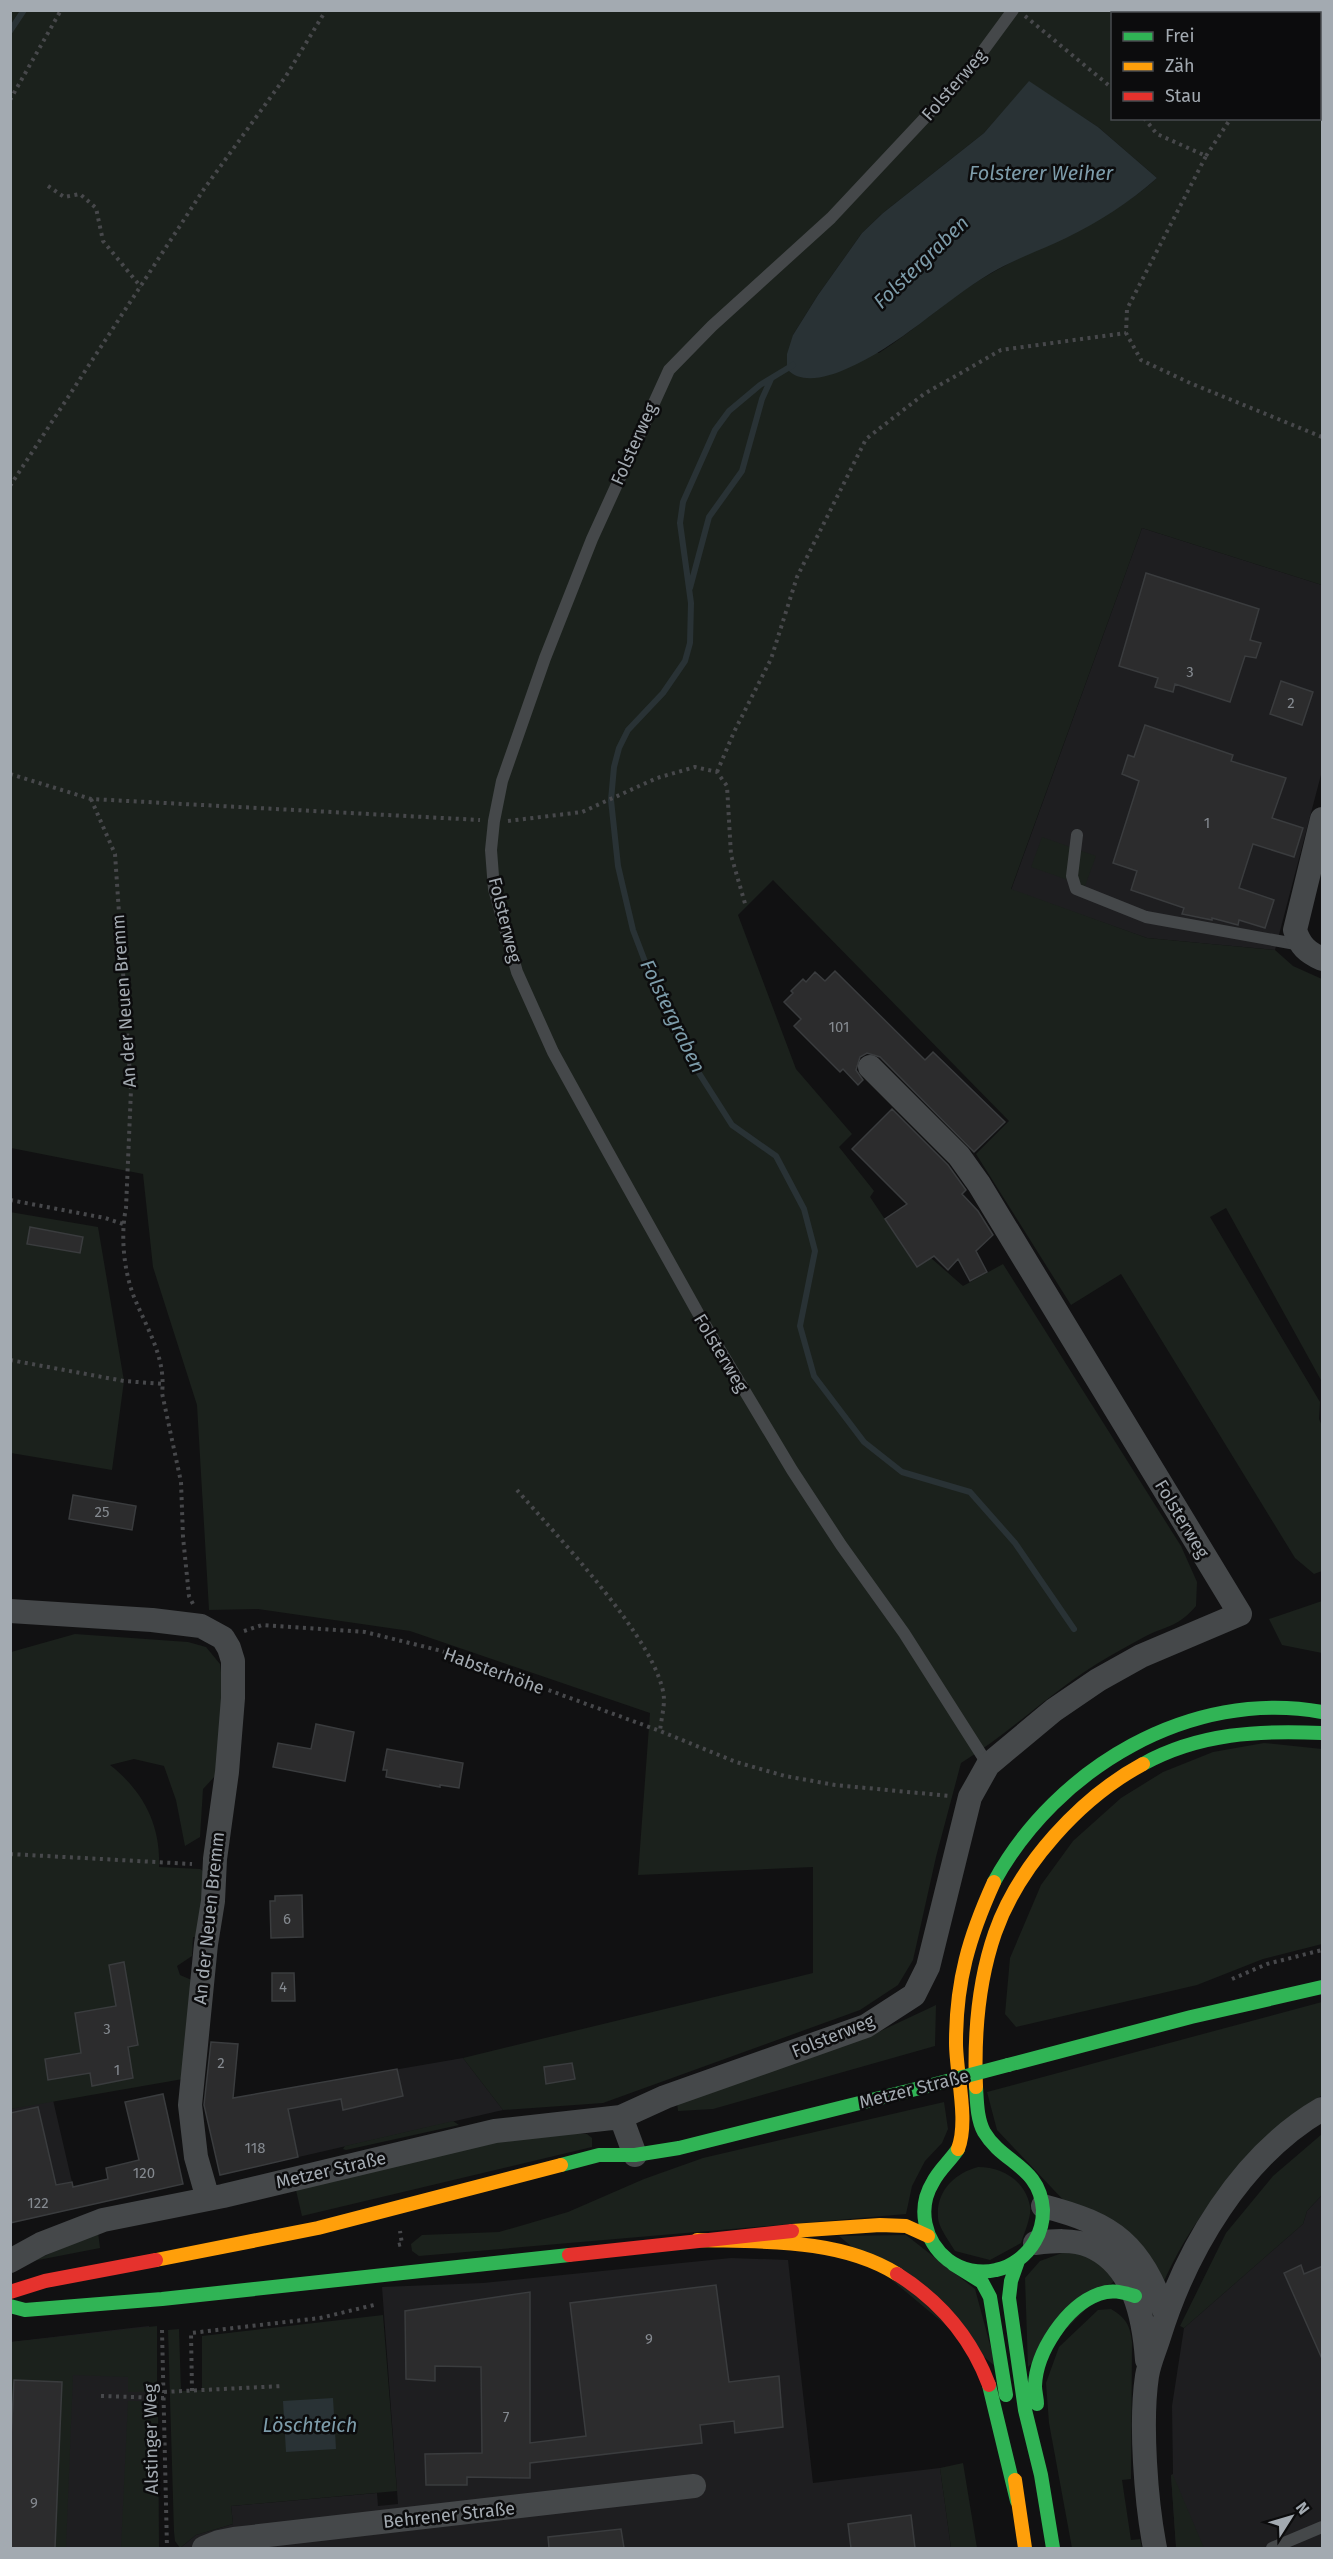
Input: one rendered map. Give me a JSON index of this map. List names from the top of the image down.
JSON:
{
  "streets": {
    "main road": ["Metzer Straße"],
    "street": ["Folsterweg", "An der Neuen Bremm", "Behrener Straße"],
    "path": ["Habsterhöhe", "Alstinger Weg"]
  },
  "crossings": [
    ["Folsterweg", "Habsterhöhe"],
    ["Folsterweg", "Metzer Straße"],
    ["An der Neuen Bremm", "Habsterhöhe"],
    ["An der Neuen Bremm", "Metzer Straße"]
  ],
  "water": ["Folsterer Weiher", "Folstergraben", "Löschteich"],
  "house_numbers": [
    "3",
    "2",
    "1",
    "101",
    "25",
    "6",
    "4",
    "3",
    "2",
    "1",
    "118",
    "120",
    "122",
    "9",
    "7",
    "9"
  ],
  "legend": ["Frei", "Zäh", "Stau"],
  "north": "top right"
}
